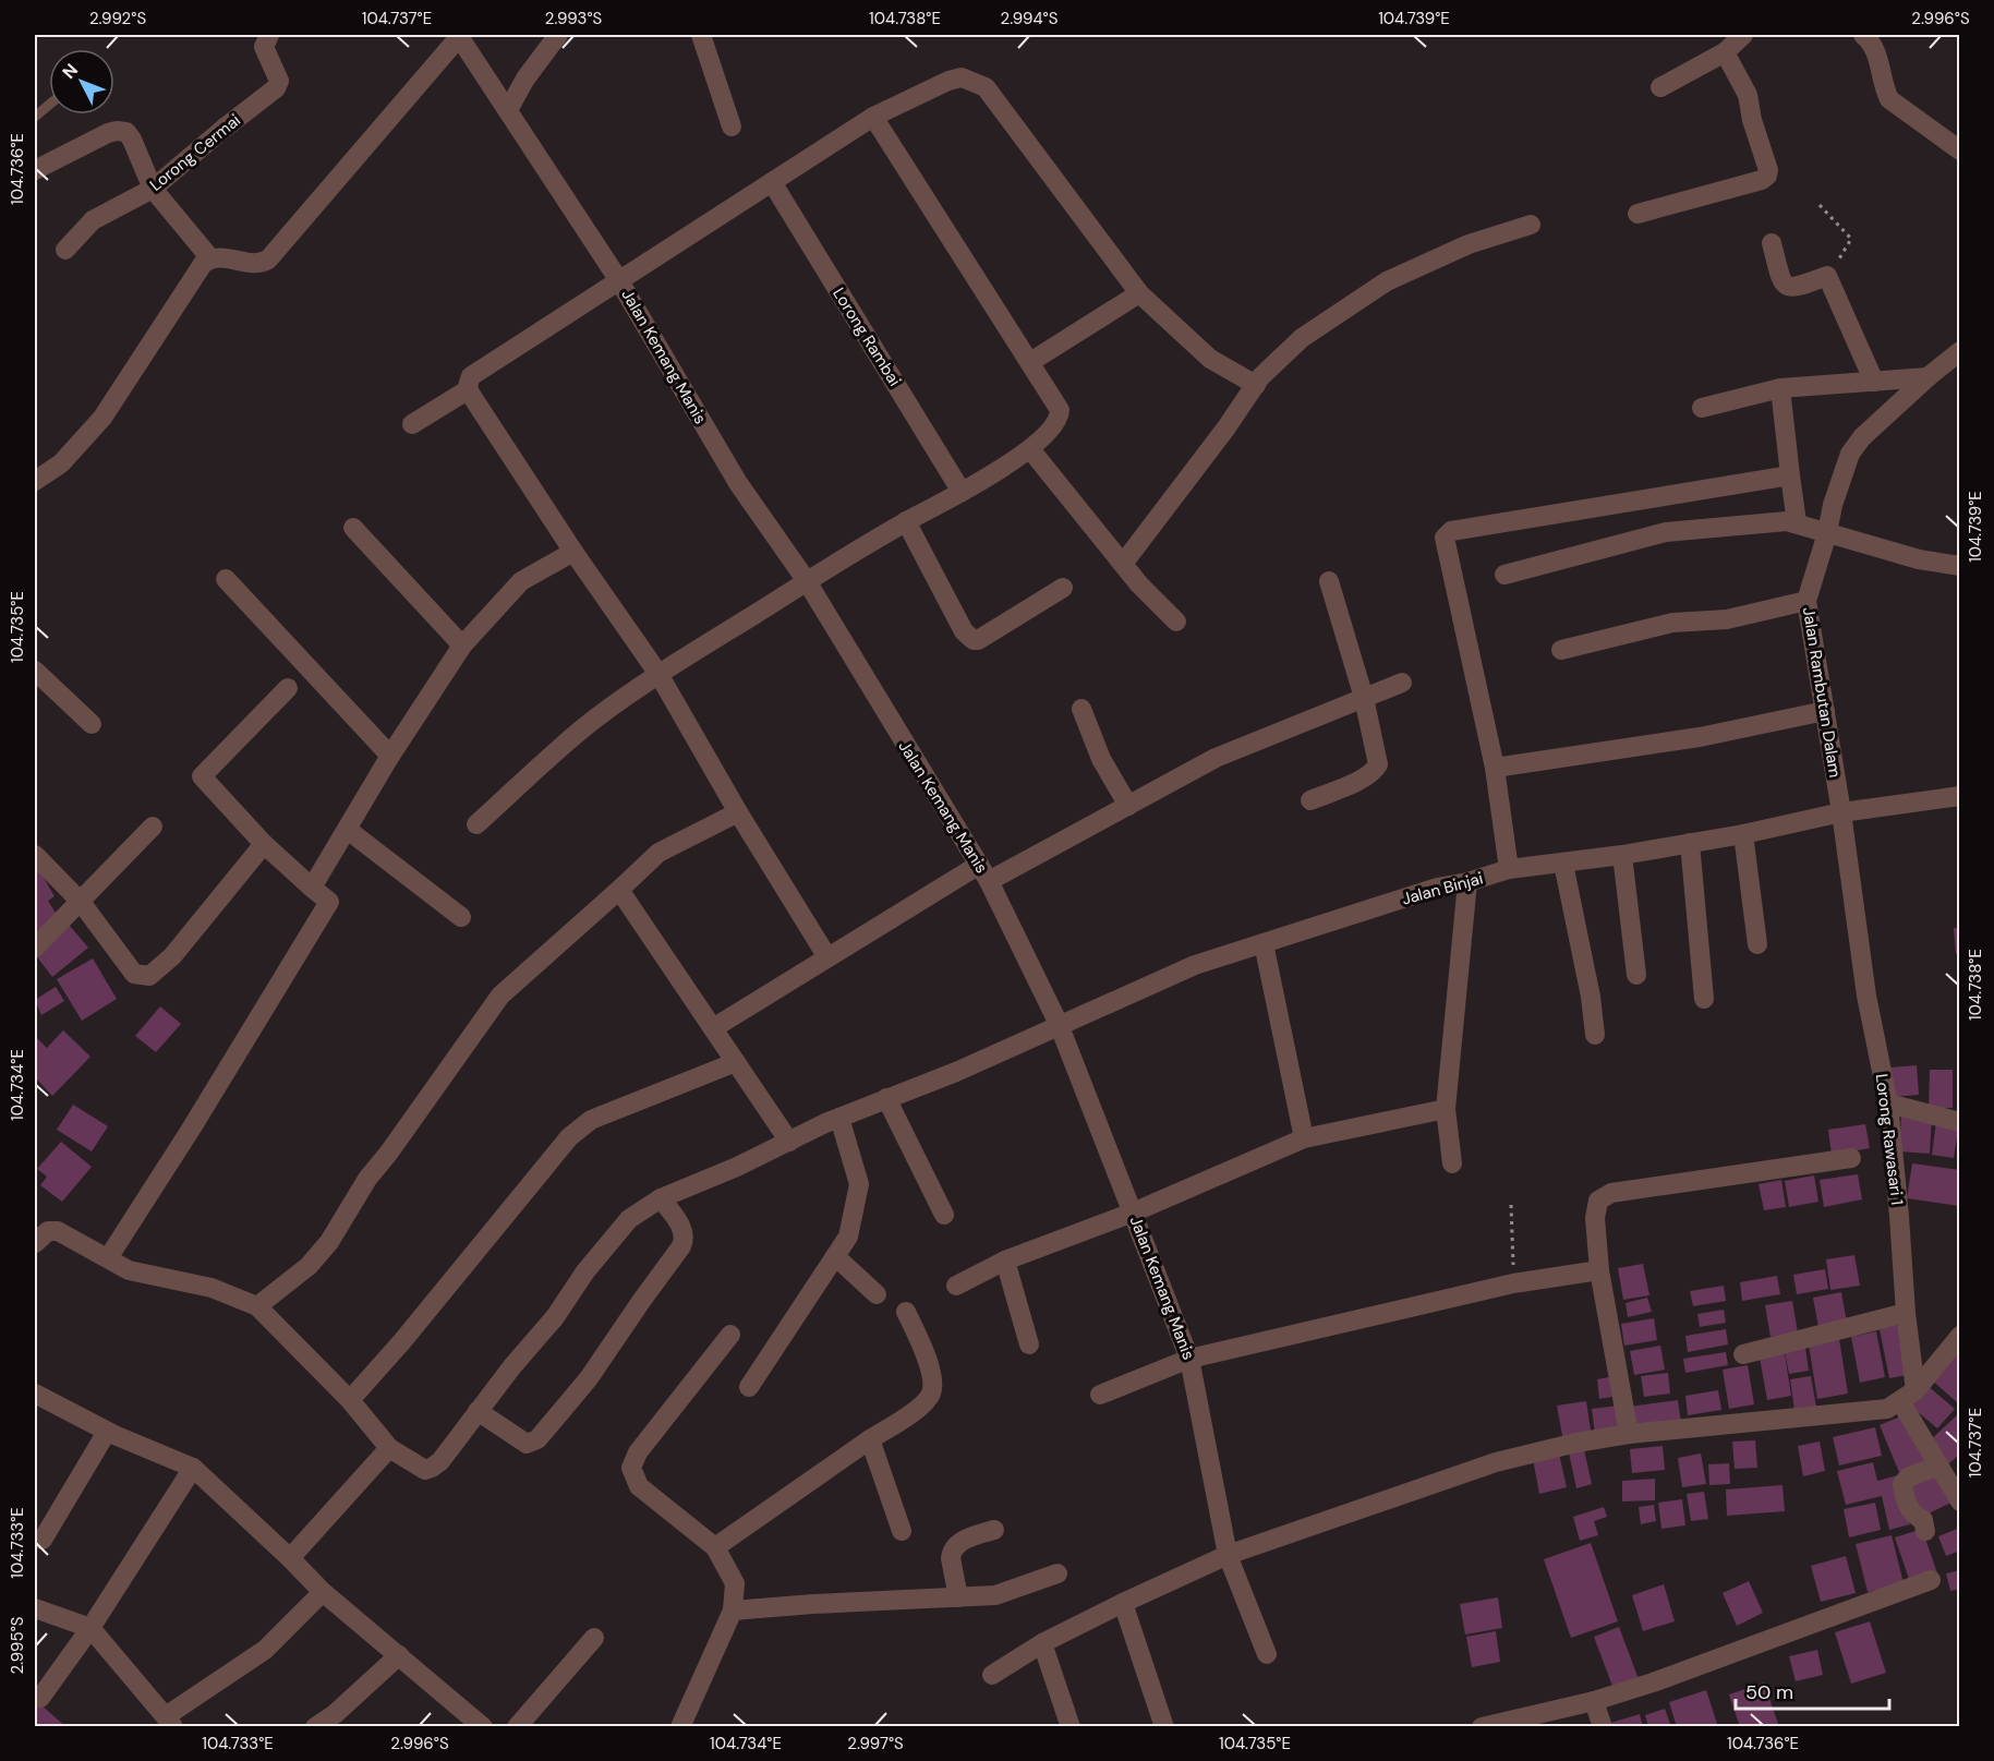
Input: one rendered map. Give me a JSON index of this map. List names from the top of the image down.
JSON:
{
  "streets": {
    "street": [
      "Lorong Cermai",
      "Lorong Rambai",
      "Jalan Kemang Manis",
      "Jalan Rambutan Dalam",
      "Jalan Binjai",
      "Lorong Rawasari 1"
    ]
  },
  "crossings": [
    ["Jalan Kemang Manis", "Jalan Binjai"],
    ["Jalan Rambutan Dalam", "Jalan Binjai"],
    ["Jalan Rambutan Dalam", "Lorong Rawasari 1"],
    ["Jalan Binjai", "Lorong Rawasari 1"]
  ],
  "scale_bar": "50 m",
  "north": "top left",
  "coordinates": [
    "2.992°S",
    "104.737°E",
    "2.993°S",
    "104.738°E",
    "2.994°S",
    "104.739°E",
    "2.996°S",
    "104.736°E",
    "104.735°E",
    "104.734°E",
    "104.733°E",
    "2.995°S",
    "2.997°S"
  ]
}
